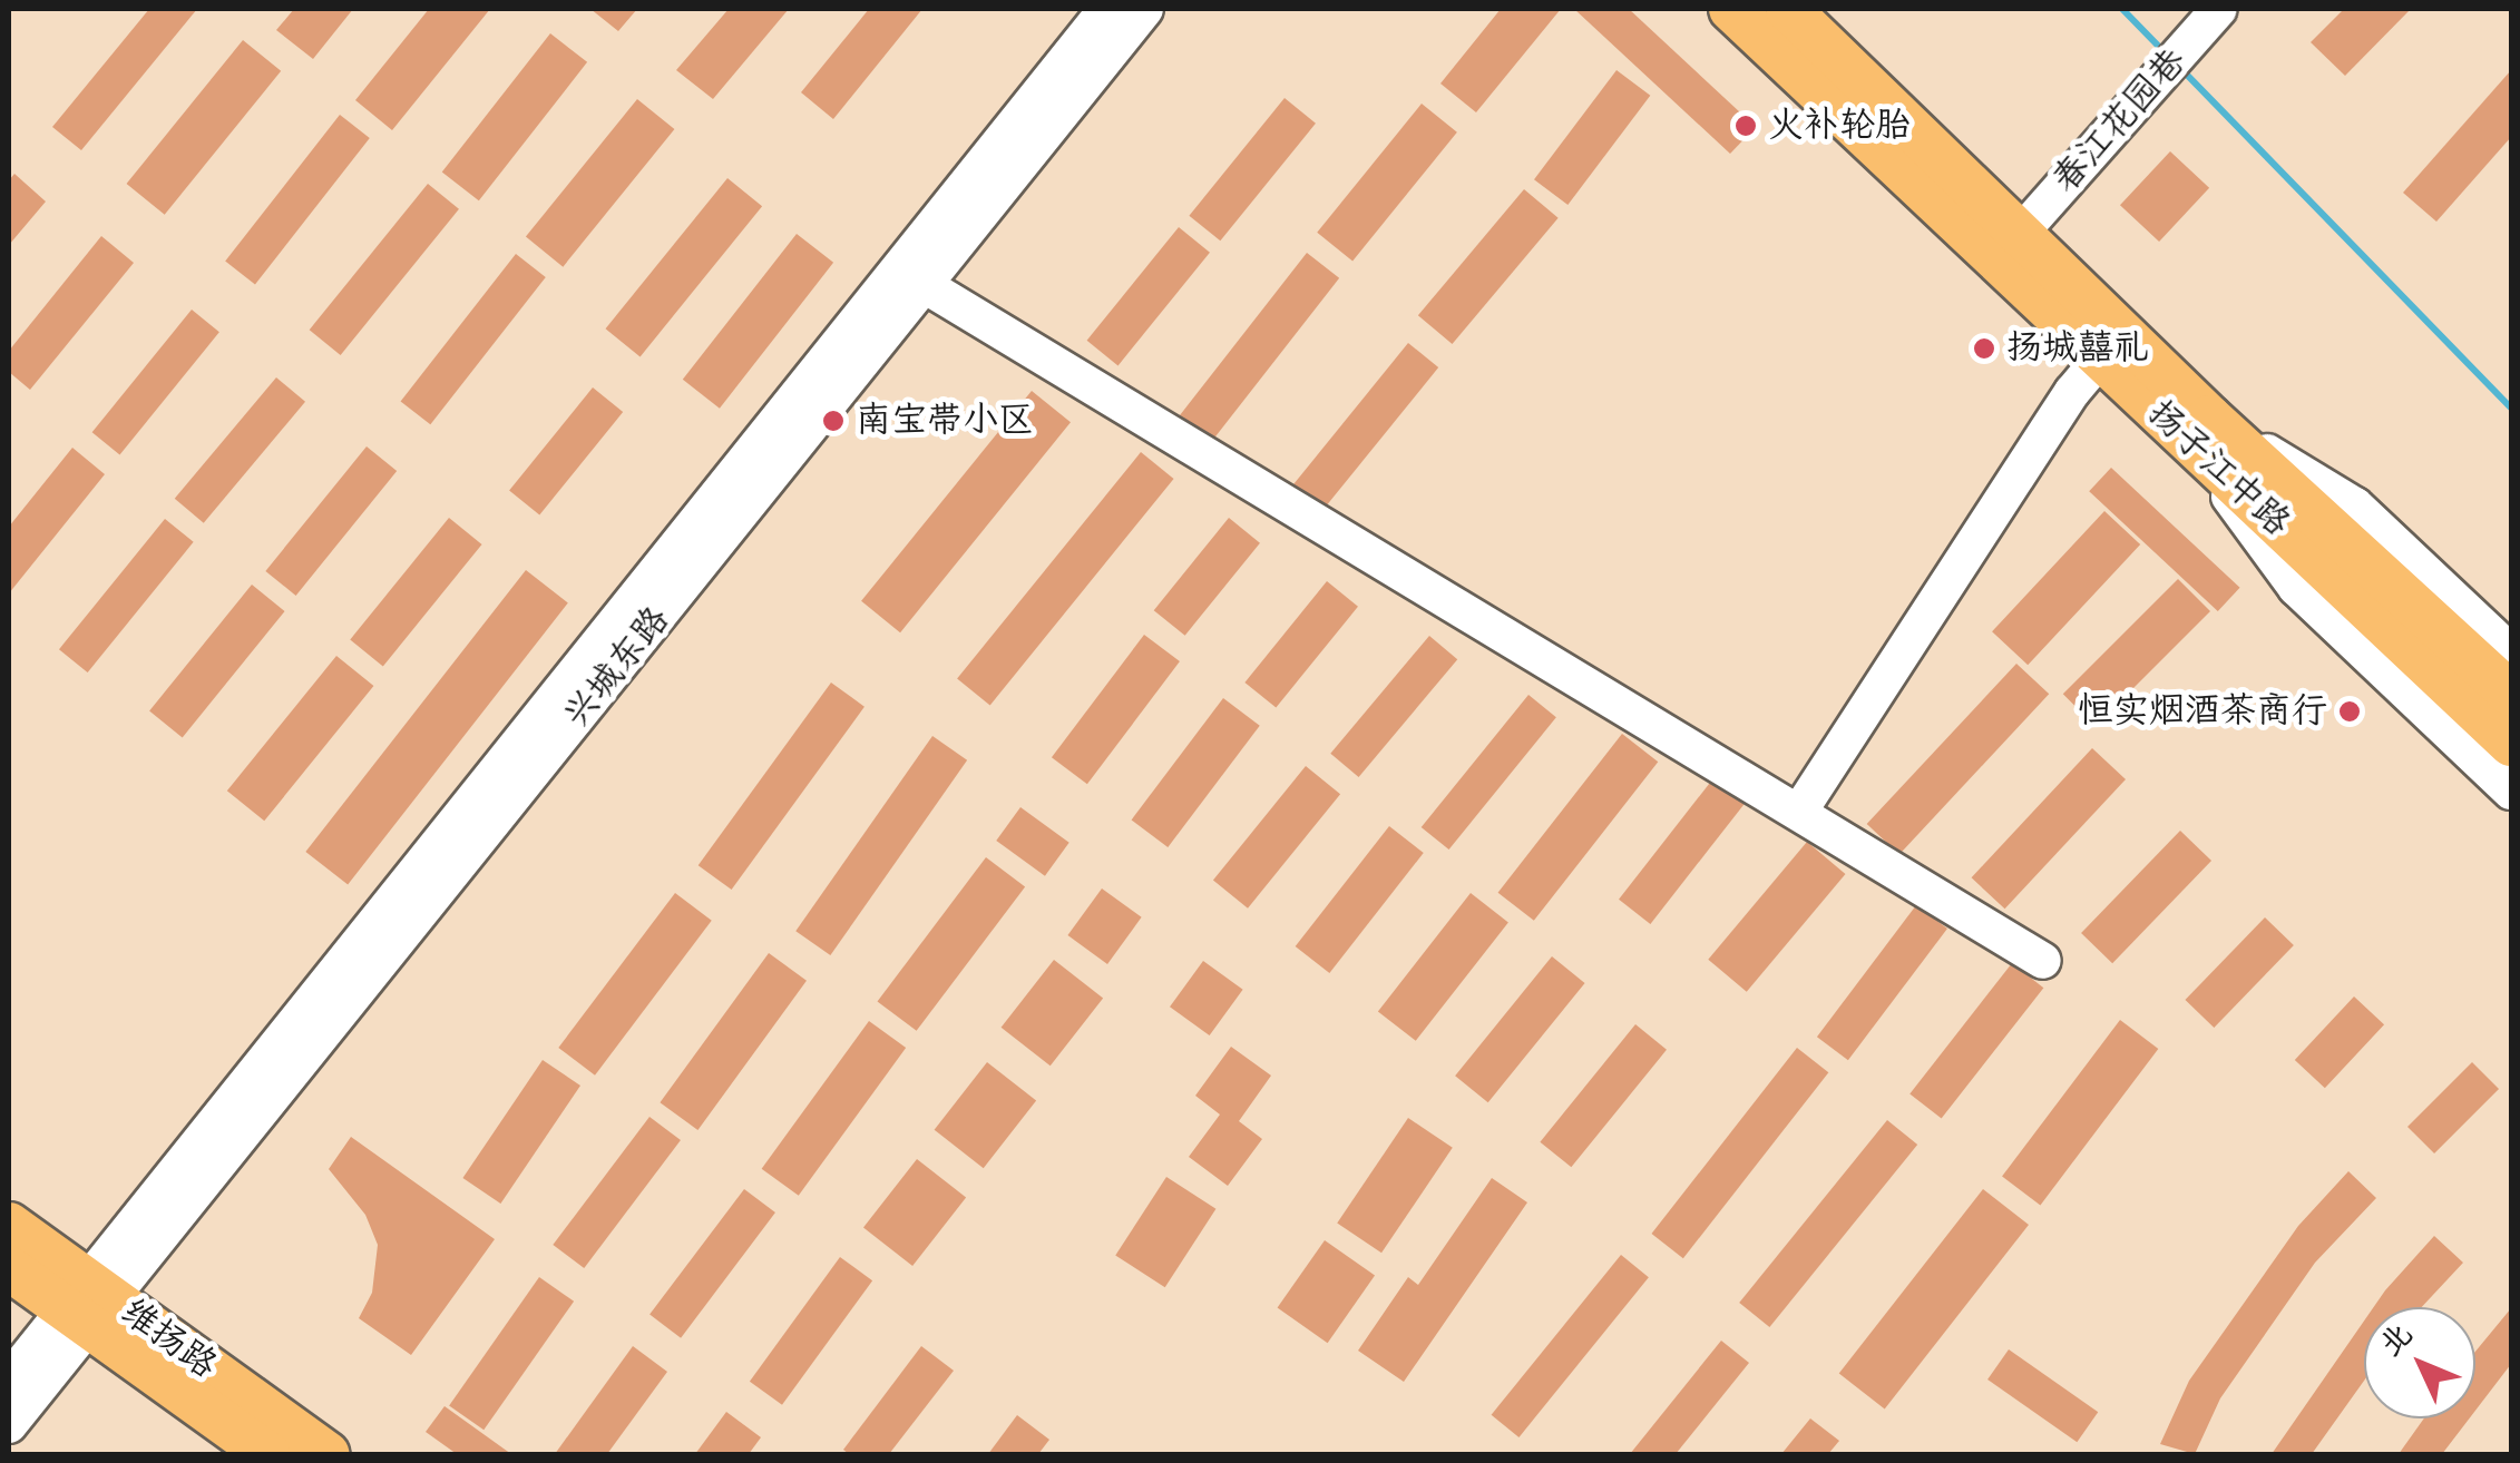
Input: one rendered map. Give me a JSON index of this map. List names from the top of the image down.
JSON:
{
  "streets": {
    "main road": ["扬子江中路", "维扬路"],
    "street": ["春江花园巷", "兴城东路"]
  },
  "crossings": [
    ["春江花园巷", "扬子江中路"],
    ["兴城东路", "维扬路"]
  ],
  "places": [
    "火补轮胎",
    "扬城囍礼",
    "南宝带小区",
    "恒实烟酒茶商行"
  ],
  "north": "top left"
}
